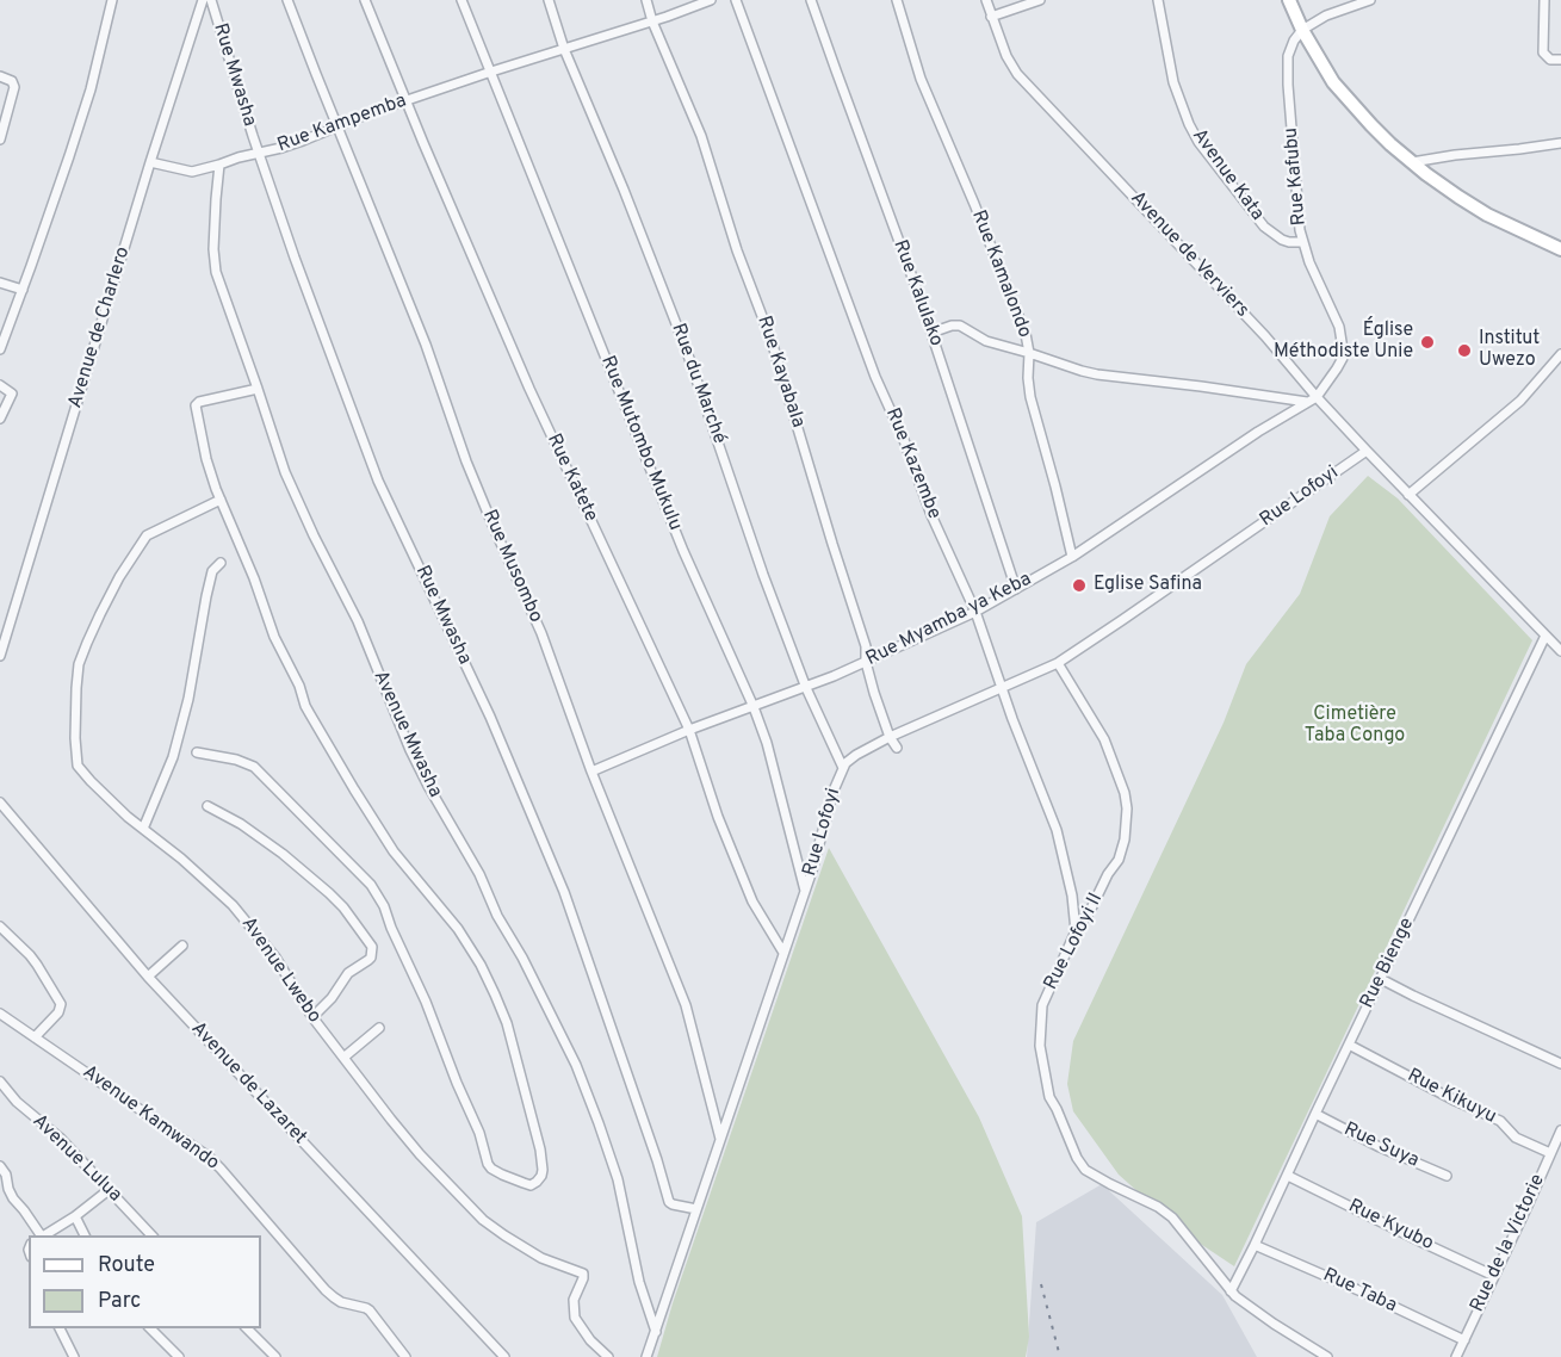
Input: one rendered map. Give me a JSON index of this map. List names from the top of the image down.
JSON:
{
  "streets": {
    "street": [
      "Rue Mwasha",
      "Rue Kampemba",
      "Avenue Kata",
      "Rue Kafubu",
      "Avenue de Verviers",
      "Rue Kamalondo",
      "Rue Kalulako",
      "Avenue de Charlero",
      "Rue Kayabala",
      "Rue du Marché",
      "Rue Mutombo Mukulu",
      "Rue Kazembe",
      "Rue Katete",
      "Rue Lofoyi",
      "Rue Musombo",
      "Rue Myamba ya Keba",
      "Avenue Mwasha",
      "Rue Lofoyi II",
      "Rue Bienge",
      "Avenue Lwebo",
      "Avenue de Lazaret",
      "Rue Kikuyu",
      "Avenue Kamwando",
      "Rue Suya",
      "Avenue Lulua",
      "Rue Kyubo",
      "Rue de la Victorie",
      "Rue Taba"
    ]
  },
  "crossings": [
    ["Rue Mwasha", "Rue Kampemba"],
    ["Rue Mwasha", "Rue Lofoyi"],
    ["Rue Kampemba", "Avenue de Charlero"],
    ["Rue Kampemba", "Rue Kayabala"],
    ["Rue Kampemba", "Rue du Marché"],
    ["Rue Kampemba", "Rue Mutombo Mukulu"],
    ["Rue Kampemba", "Rue Katete"],
    ["Rue Kampemba", "Rue Musombo"],
    ["Rue Kampemba", "Avenue Mwasha"],
    ["Avenue Kata", "Rue Kafubu"],
    ["Rue Kafubu", "Avenue de Verviers"],
    ["Rue Kafubu", "Rue Myamba ya Keba"],
    ["Avenue de Verviers", "Rue Lofoyi"],
    ["Avenue de Verviers", "Rue Myamba ya Keba"],
    ["Avenue de Verviers", "Rue Bienge"],
    ["Rue Kamalondo", "Rue Myamba ya Keba"],
    ["Rue Kalulako", "Rue Myamba ya Keba"],
    ["Rue Kayabala", "Rue Lofoyi"],
    ["Rue Kayabala", "Rue Myamba ya Keba"],
    ["Rue du Marché", "Rue Lofoyi"],
    ["Rue du Marché", "Rue Myamba ya Keba"],
    ["Rue Mutombo Mukulu", "Rue Lofoyi"],
    ["Rue Mutombo Mukulu", "Rue Myamba ya Keba"],
    ["Rue Kazembe", "Rue Lofoyi"],
    ["Rue Kazembe", "Rue Myamba ya Keba"],
    ["Rue Kazembe", "Rue Lofoyi II"],
    ["Rue Katete", "Rue Lofoyi"],
    ["Rue Katete", "Rue Myamba ya Keba"],
    ["Rue Lofoyi", "Rue Musombo"],
    ["Rue Lofoyi", "Avenue Mwasha"],
    ["Rue Lofoyi", "Rue Lofoyi II"],
    ["Rue Musombo", "Rue Myamba ya Keba"],
    ["Rue Lofoyi II", "Rue Bienge"],
    ["Rue Bienge", "Rue Kikuyu"],
    ["Rue Bienge", "Rue Suya"],
    ["Rue Bienge", "Rue Kyubo"],
    ["Rue Bienge", "Rue Taba"],
    ["Rue Kikuyu", "Rue de la Victorie"],
    ["Rue Kyubo", "Rue de la Victorie"],
    ["Rue de la Victorie", "Rue Taba"]
  ],
  "parks": ["Cimetière Taba Congo"],
  "places": ["Église Méthodiste Unie", "Institut Uwezo", "Eglise Safina"],
  "legend": ["Route", "Parc"]
}
